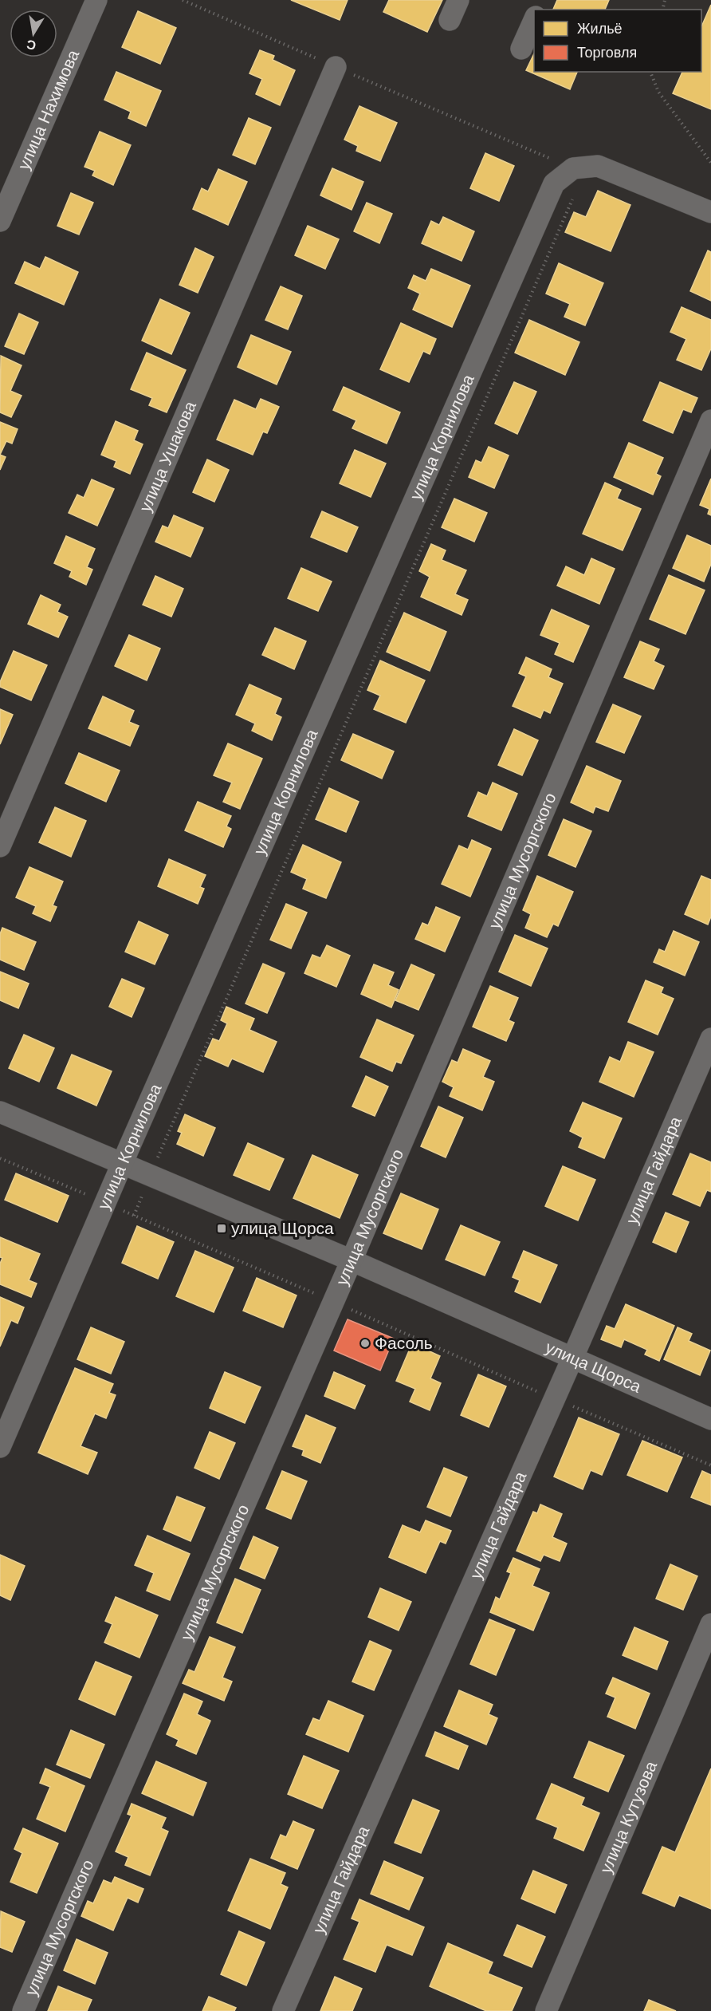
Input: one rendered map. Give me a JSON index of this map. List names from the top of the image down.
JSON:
{
  "streets": {
    "street": [
      "улица Нахимова",
      "улица Корнилова",
      "улица Ушакова",
      "улица Мусоргского",
      "улица Гайдара",
      "улица Щорса",
      "улица Кутузова"
    ]
  },
  "crossings": [
    ["улица Корнилова", "улица Щорса"],
    ["улица Мусоргского", "улица Щорса"],
    ["улица Гайдара", "улица Щорса"]
  ],
  "places": {
    "transit": ["улица Щорса"],
    "other": ["Фасоль"]
  },
  "legend": ["Жильё", "Торговля"],
  "north": "bottom"
}
